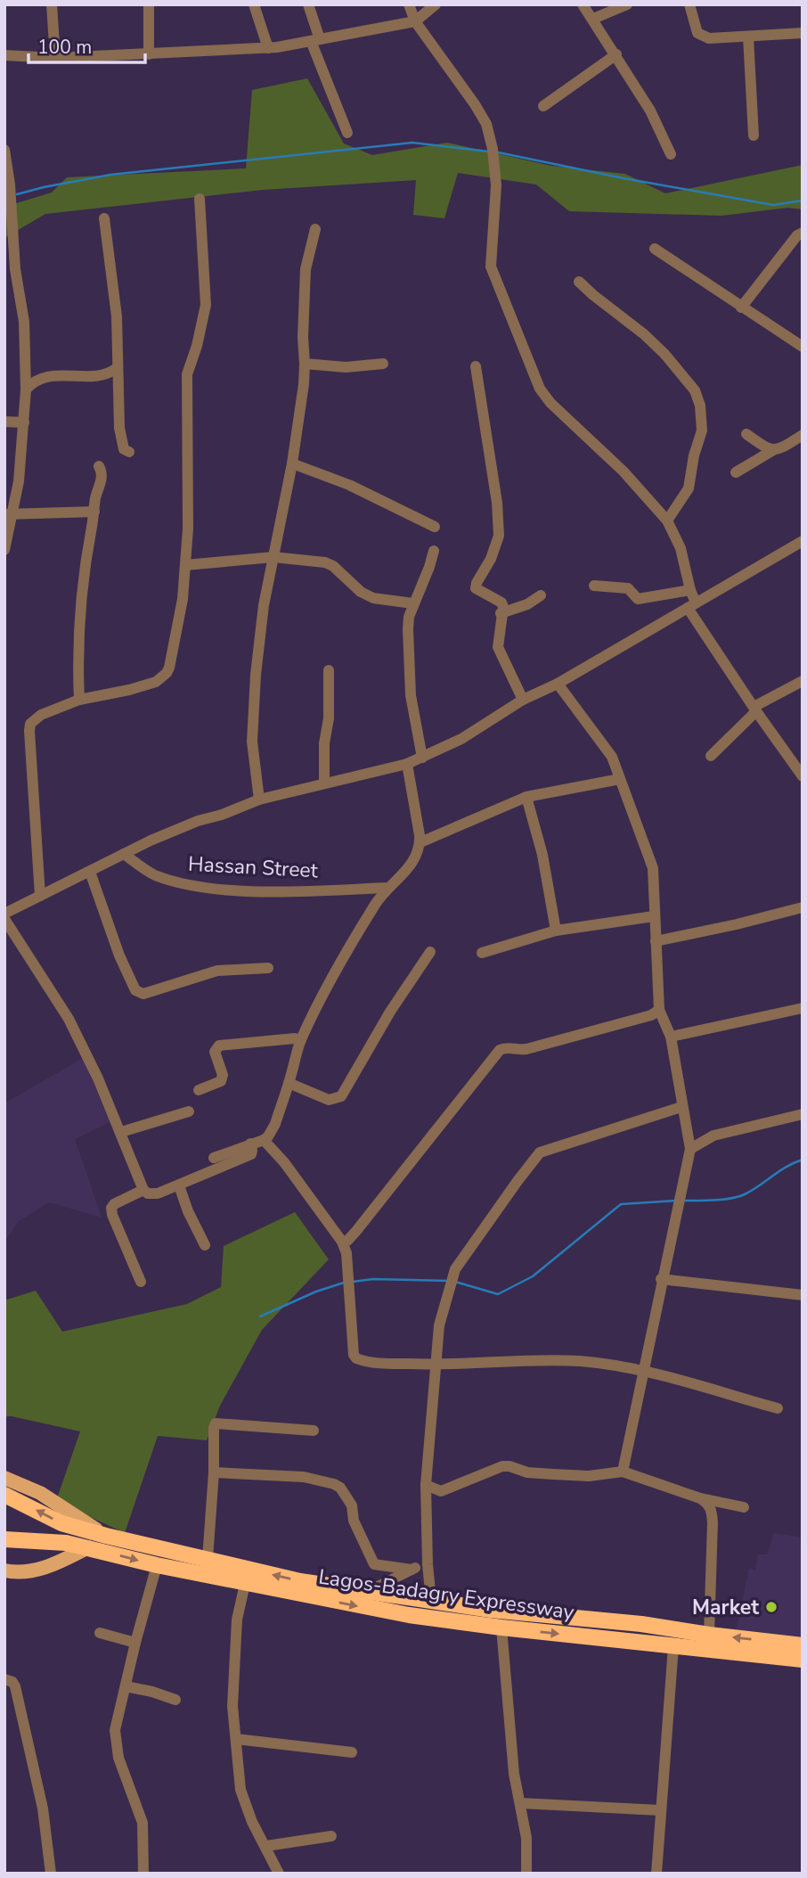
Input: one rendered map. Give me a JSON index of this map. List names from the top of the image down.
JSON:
{
  "streets": {
    "highway": ["Lagos-Badagry Expressway"],
    "street": ["Hassan Street"]
  },
  "places": ["Market"],
  "scale_bar": "100 m"
}
